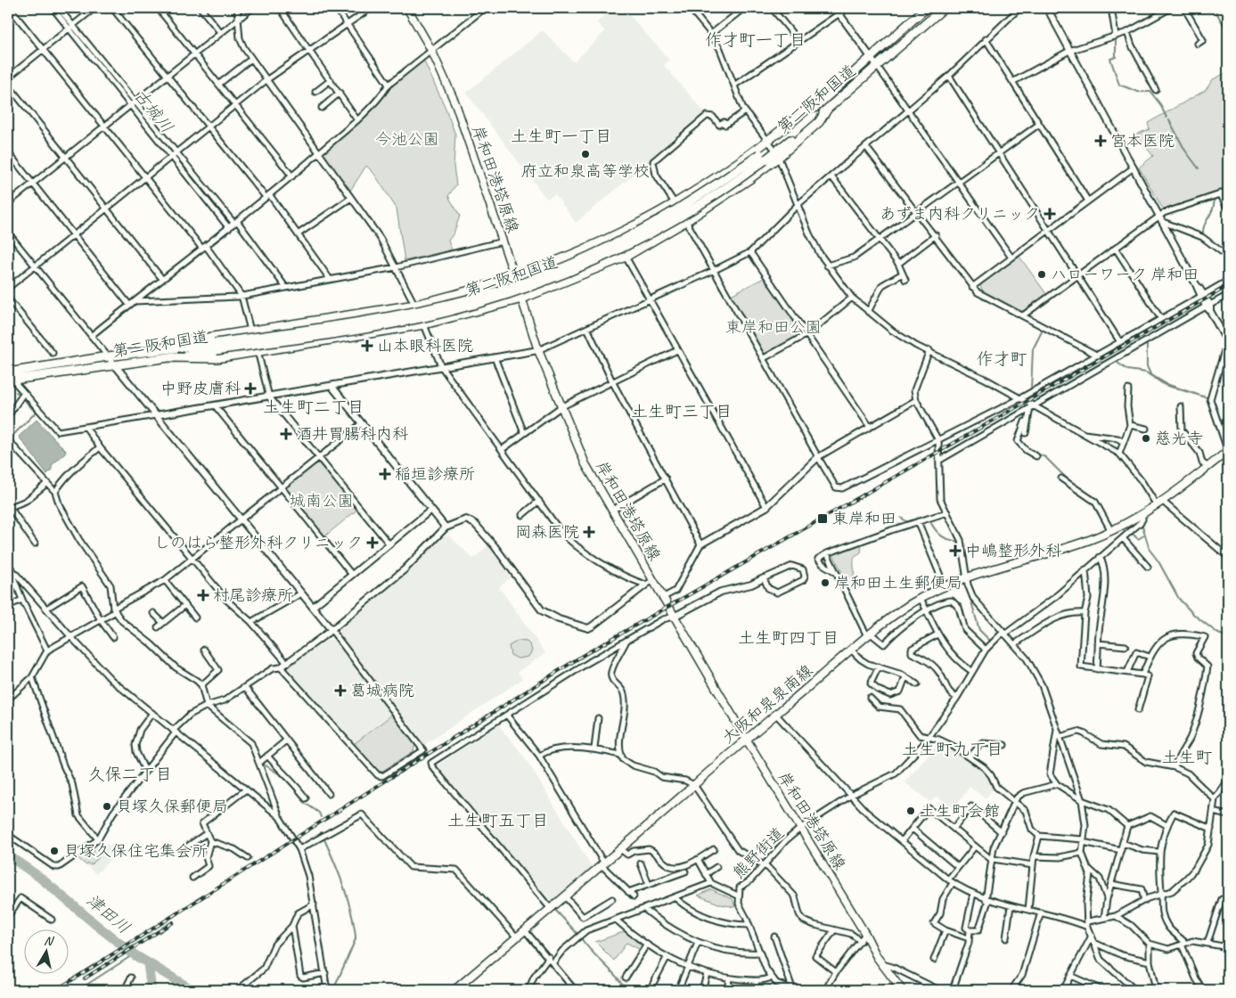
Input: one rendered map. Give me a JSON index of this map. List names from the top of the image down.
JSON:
{
  "streets": {
    "highway": ["第二阪和国道"],
    "main road": ["岸和田港塔原線", "大阪和泉泉南線"],
    "street": ["熊野街道"]
  },
  "crossings": [
    ["岸和田港塔原線", "大阪和泉泉南線"],
    ["岸和田港塔原線", "熊野街道"],
    ["大阪和泉泉南線", "熊野街道"]
  ],
  "districts": [
    "作才町一丁目",
    "土生町一丁目",
    "作才町",
    "土生町二丁目",
    "土生町三丁目",
    "土生町四丁目",
    "土生町九丁目",
    "土生町",
    "久保二丁目",
    "土生町五丁目"
  ],
  "water": ["古城川", "津田川"],
  "parks": ["今池公園", "東岸和田公園", "城南公園"],
  "places": {
    "health": [
      "宮本医院",
      "あずま内科クリニック",
      "山本眼科医院",
      "中野皮膚科",
      "酒井胃腸科内科",
      "稲垣診療所",
      "岡森医院",
      "しのはら整形外科クリニック",
      "中嶋整形外科",
      "村尾診療所",
      "葛城病院"
    ],
    "other": [
      "府立和泉高等学校",
      "ハローワーク 岸和田",
      "慈光寺",
      "岸和田土生郵便局",
      "貝塚久保郵便局",
      "土生町会館",
      "貝塚久保住宅集会所"
    ],
    "transit": ["東岸和田"]
  },
  "north": "top"
}
